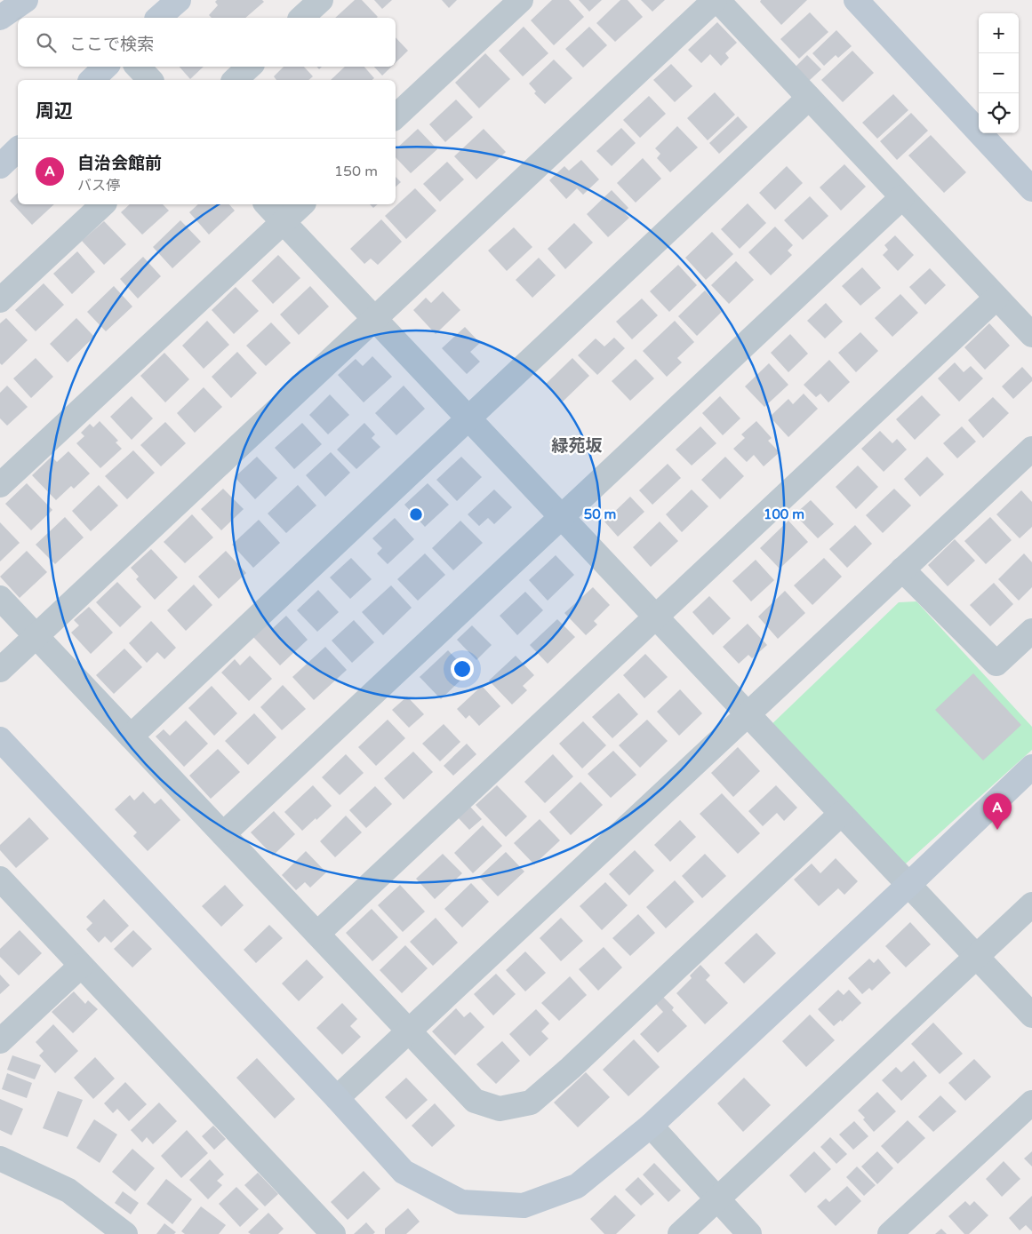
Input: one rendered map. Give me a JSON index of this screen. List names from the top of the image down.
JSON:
{
  "districts": ["緑苑坂"],
  "page": {
    "map_buttons": ["+", "−"],
    "search": "ここで検索",
    "heading": "周辺",
    "list": [
      {
        "mark": "A",
        "name": "自治会館前",
        "note": "バス停",
        "value": "150 m"
      }
    ],
    "pins": "A"
  },
  "rings": ["50 m", "100 m"]
}
